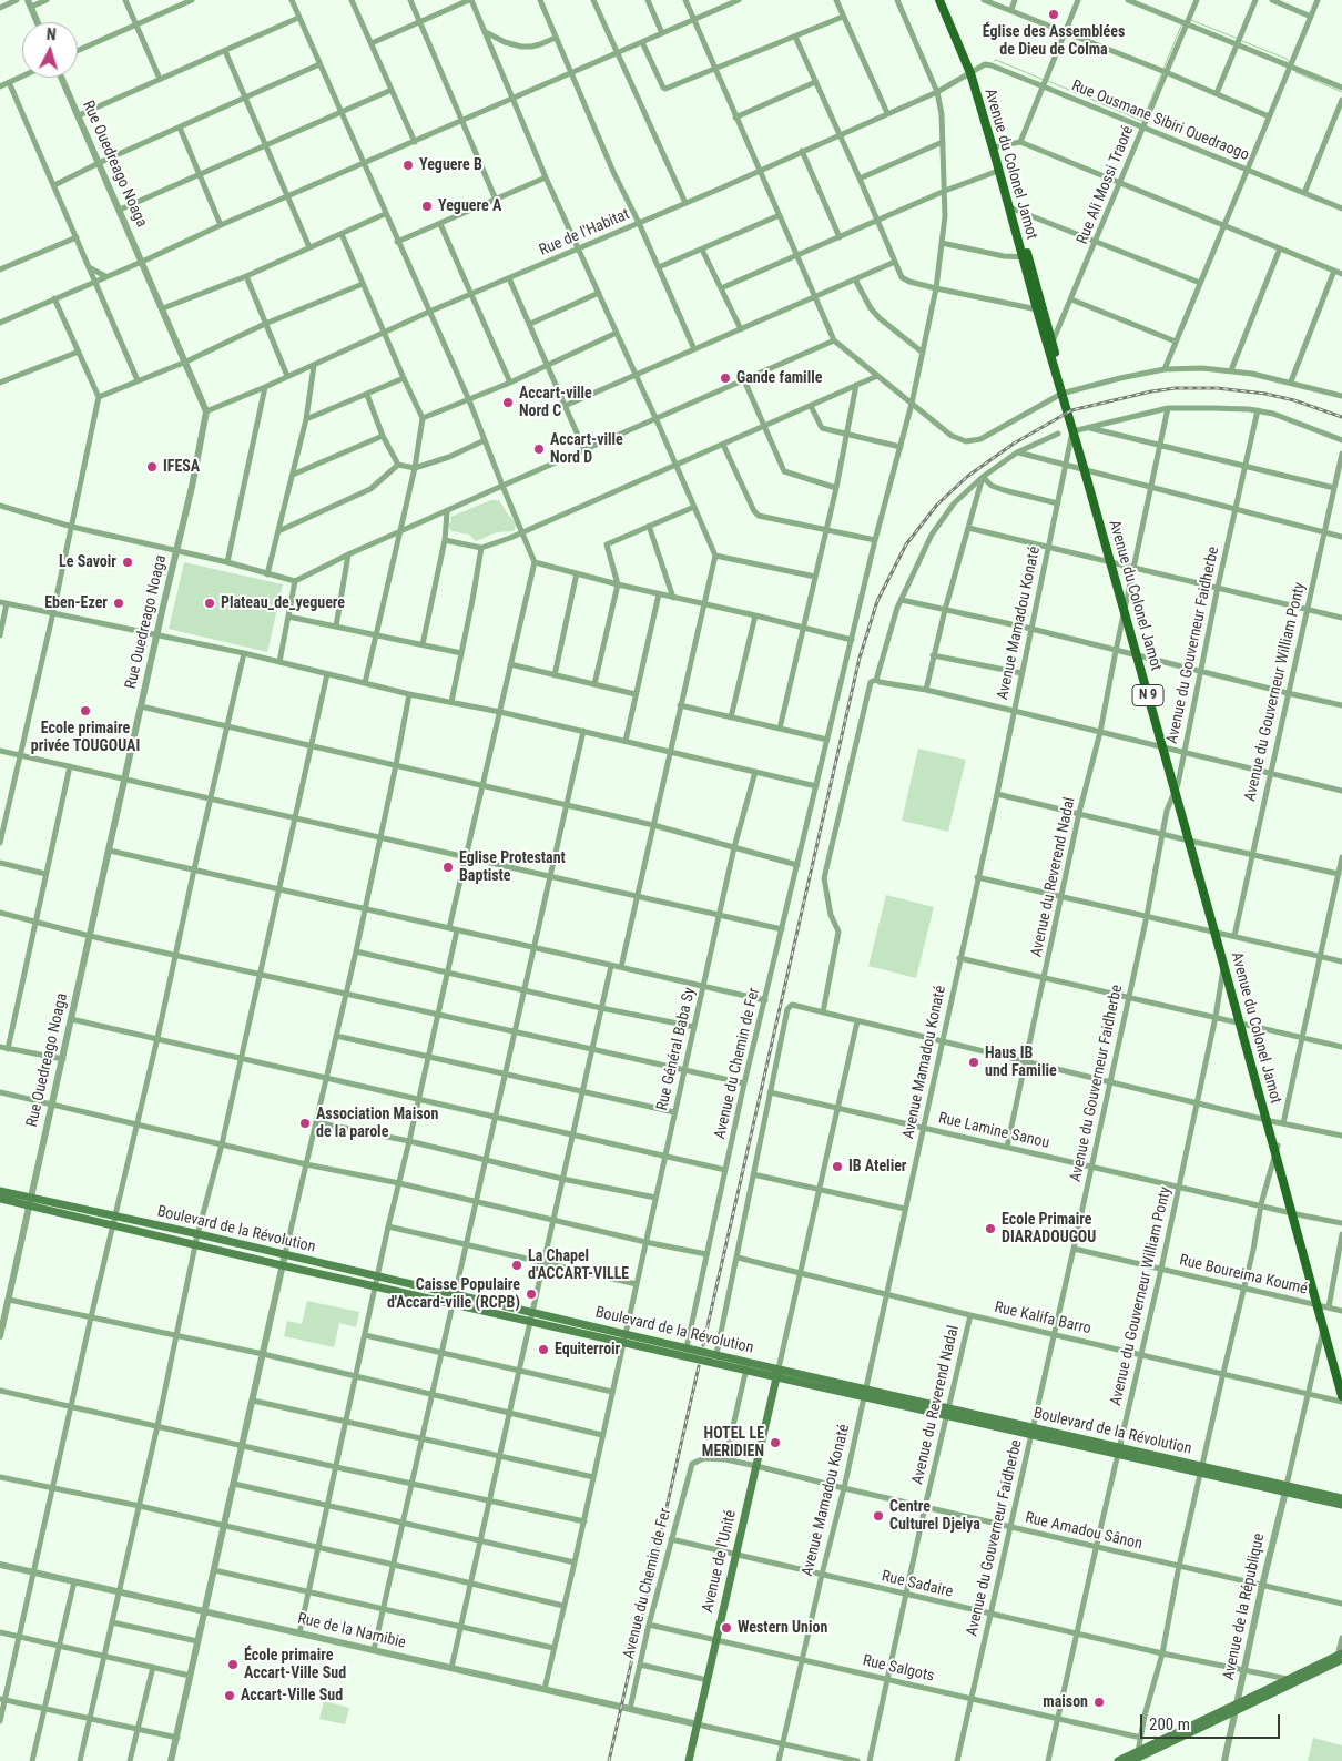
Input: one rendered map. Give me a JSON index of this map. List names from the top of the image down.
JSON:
{
  "streets": {
    "main road": [
      "Avenue du Colonel Jamot",
      "N 9",
      "Boulevard de la Révolution",
      "Avenue de l'Unité"
    ],
    "street": [
      "Rue Ousmane Sibiri Ouedraogo",
      "Rue Ouedreago Noaga",
      "Rue Ali Mossi Traoré",
      "Rue de l'Habitat",
      "Avenue Mamadou Konaté",
      "Avenue du Gouverneur Faidherbe",
      "Avenue du Gouverneur William Ponty",
      "Avenue du Reverend Nadal",
      "Rue Général Baba Sy",
      "Avenue du Chemin de Fer",
      "Rue Lamine Sanou",
      "Rue Boureima Koumé",
      "Rue Kalifa Barro",
      "Rue Amadou Sânon",
      "Rue Sadaire",
      "Avenue de la République",
      "Rue de la Namibie",
      "Rue Salgots"
    ]
  },
  "crossings": [
    ["Rue Ousmane Sibiri Ouedraogo", "Avenue du Colonel Jamot"],
    ["Rue Ousmane Sibiri Ouedraogo", "Rue Ali Mossi Traoré"],
    ["Rue Ousmane Sibiri Ouedraogo", "Rue de l'Habitat"],
    ["Rue Ouedreago Noaga", "Rue de l'Habitat"],
    ["Rue Ouedreago Noaga", "Boulevard de la Révolution"],
    ["Avenue du Colonel Jamot", "Rue Ali Mossi Traoré"],
    ["Avenue du Colonel Jamot", "Rue de l'Habitat"],
    ["Avenue du Colonel Jamot", "Avenue Mamadou Konaté"],
    ["Avenue du Colonel Jamot", "Avenue du Gouverneur Faidherbe"],
    ["Avenue du Colonel Jamot", "Avenue du Gouverneur William Ponty"],
    ["Avenue du Colonel Jamot", "Avenue du Reverend Nadal"],
    ["Avenue du Colonel Jamot", "Avenue du Chemin de Fer"],
    ["Avenue du Colonel Jamot", "Rue Lamine Sanou"],
    ["Avenue du Colonel Jamot", "Rue Boureima Koumé"],
    ["Rue Ali Mossi Traoré", "Avenue du Chemin de Fer"],
    ["Avenue Mamadou Konaté", "Rue Lamine Sanou"],
    ["Avenue Mamadou Konaté", "Boulevard de la Révolution"],
    ["Avenue Mamadou Konaté", "Rue Kalifa Barro"],
    ["Avenue Mamadou Konaté", "Rue Amadou Sânon"],
    ["Avenue Mamadou Konaté", "Rue Sadaire"],
    ["Avenue Mamadou Konaté", "Rue Salgots"],
    ["Avenue du Gouverneur Faidherbe", "Rue Lamine Sanou"],
    ["Avenue du Gouverneur Faidherbe", "Boulevard de la Révolution"],
    ["Avenue du Gouverneur Faidherbe", "Rue Boureima Koumé"],
    ["Avenue du Gouverneur Faidherbe", "Rue Kalifa Barro"],
    ["Avenue du Gouverneur Faidherbe", "Rue Amadou Sânon"],
    ["Avenue du Gouverneur Faidherbe", "Rue Sadaire"],
    ["Avenue du Gouverneur Faidherbe", "Rue Salgots"],
    ["Avenue du Gouverneur William Ponty", "Rue Lamine Sanou"],
    ["Avenue du Gouverneur William Ponty", "Boulevard de la Révolution"],
    ["Avenue du Gouverneur William Ponty", "Rue Boureima Koumé"],
    ["Avenue du Gouverneur William Ponty", "Rue Kalifa Barro"],
    ["Avenue du Gouverneur William Ponty", "Rue Amadou Sânon"],
    ["Avenue du Gouverneur William Ponty", "Rue Sadaire"],
    ["Avenue du Gouverneur William Ponty", "Rue Salgots"],
    ["Avenue du Reverend Nadal", "Rue Lamine Sanou"],
    ["Avenue du Reverend Nadal", "Boulevard de la Révolution"],
    ["Avenue du Reverend Nadal", "Rue Kalifa Barro"],
    ["Avenue du Reverend Nadal", "Rue Amadou Sânon"],
    ["Avenue du Reverend Nadal", "Rue Sadaire"],
    ["Avenue du Reverend Nadal", "Rue Salgots"],
    ["Rue Général Baba Sy", "Boulevard de la Révolution"],
    ["Rue Général Baba Sy", "Rue de la Namibie"],
    ["Avenue du Chemin de Fer", "Boulevard de la Révolution"],
    ["Avenue du Chemin de Fer", "Rue Amadou Sânon"],
    ["Avenue du Chemin de Fer", "Rue Sadaire"],
    ["Avenue du Chemin de Fer", "Rue de la Namibie"],
    ["Avenue du Chemin de Fer", "Rue Salgots"],
    ["Boulevard de la Révolution", "Avenue de l'Unité"],
    ["Boulevard de la Révolution", "Avenue de la République"],
    ["Rue Amadou Sânon", "Avenue de l'Unité"],
    ["Rue Amadou Sânon", "Avenue de la République"],
    ["Avenue de l'Unité", "Rue Sadaire"],
    ["Avenue de l'Unité", "Rue de la Namibie"],
    ["Avenue de l'Unité", "Rue Salgots"],
    ["Rue Sadaire", "Avenue de la République"]
  ],
  "places": [
    "Église des Assemblées de Dieu de Colma",
    "Yeguere B",
    "Yeguere A",
    "Gande famille",
    "Accart-ville Nord C",
    "Accart-ville Nord D",
    "IFESA",
    "Le Savoir",
    "Eben-Ezer",
    "Plateau_de_yeguere",
    "Ecole primaire privée TOUGOUAI",
    "Eglise Protestant Baptiste",
    "Haus IB und Familie",
    "Association Maison de la parole",
    "IB Atelier",
    "Ecole Primaire DIARADOUGOU",
    "La Chapel d'ACCART-VILLE",
    "Caisse Populaire d'Accard-ville (RCPB)",
    "Equiterroir",
    "HOTEL LE MERIDIEN",
    "Centre Culturel Djelya",
    "Western Union",
    "École primaire Accart-Ville Sud",
    "Accart-Ville Sud",
    "maison"
  ],
  "scale_bar": "200 m",
  "north": "top"
}
